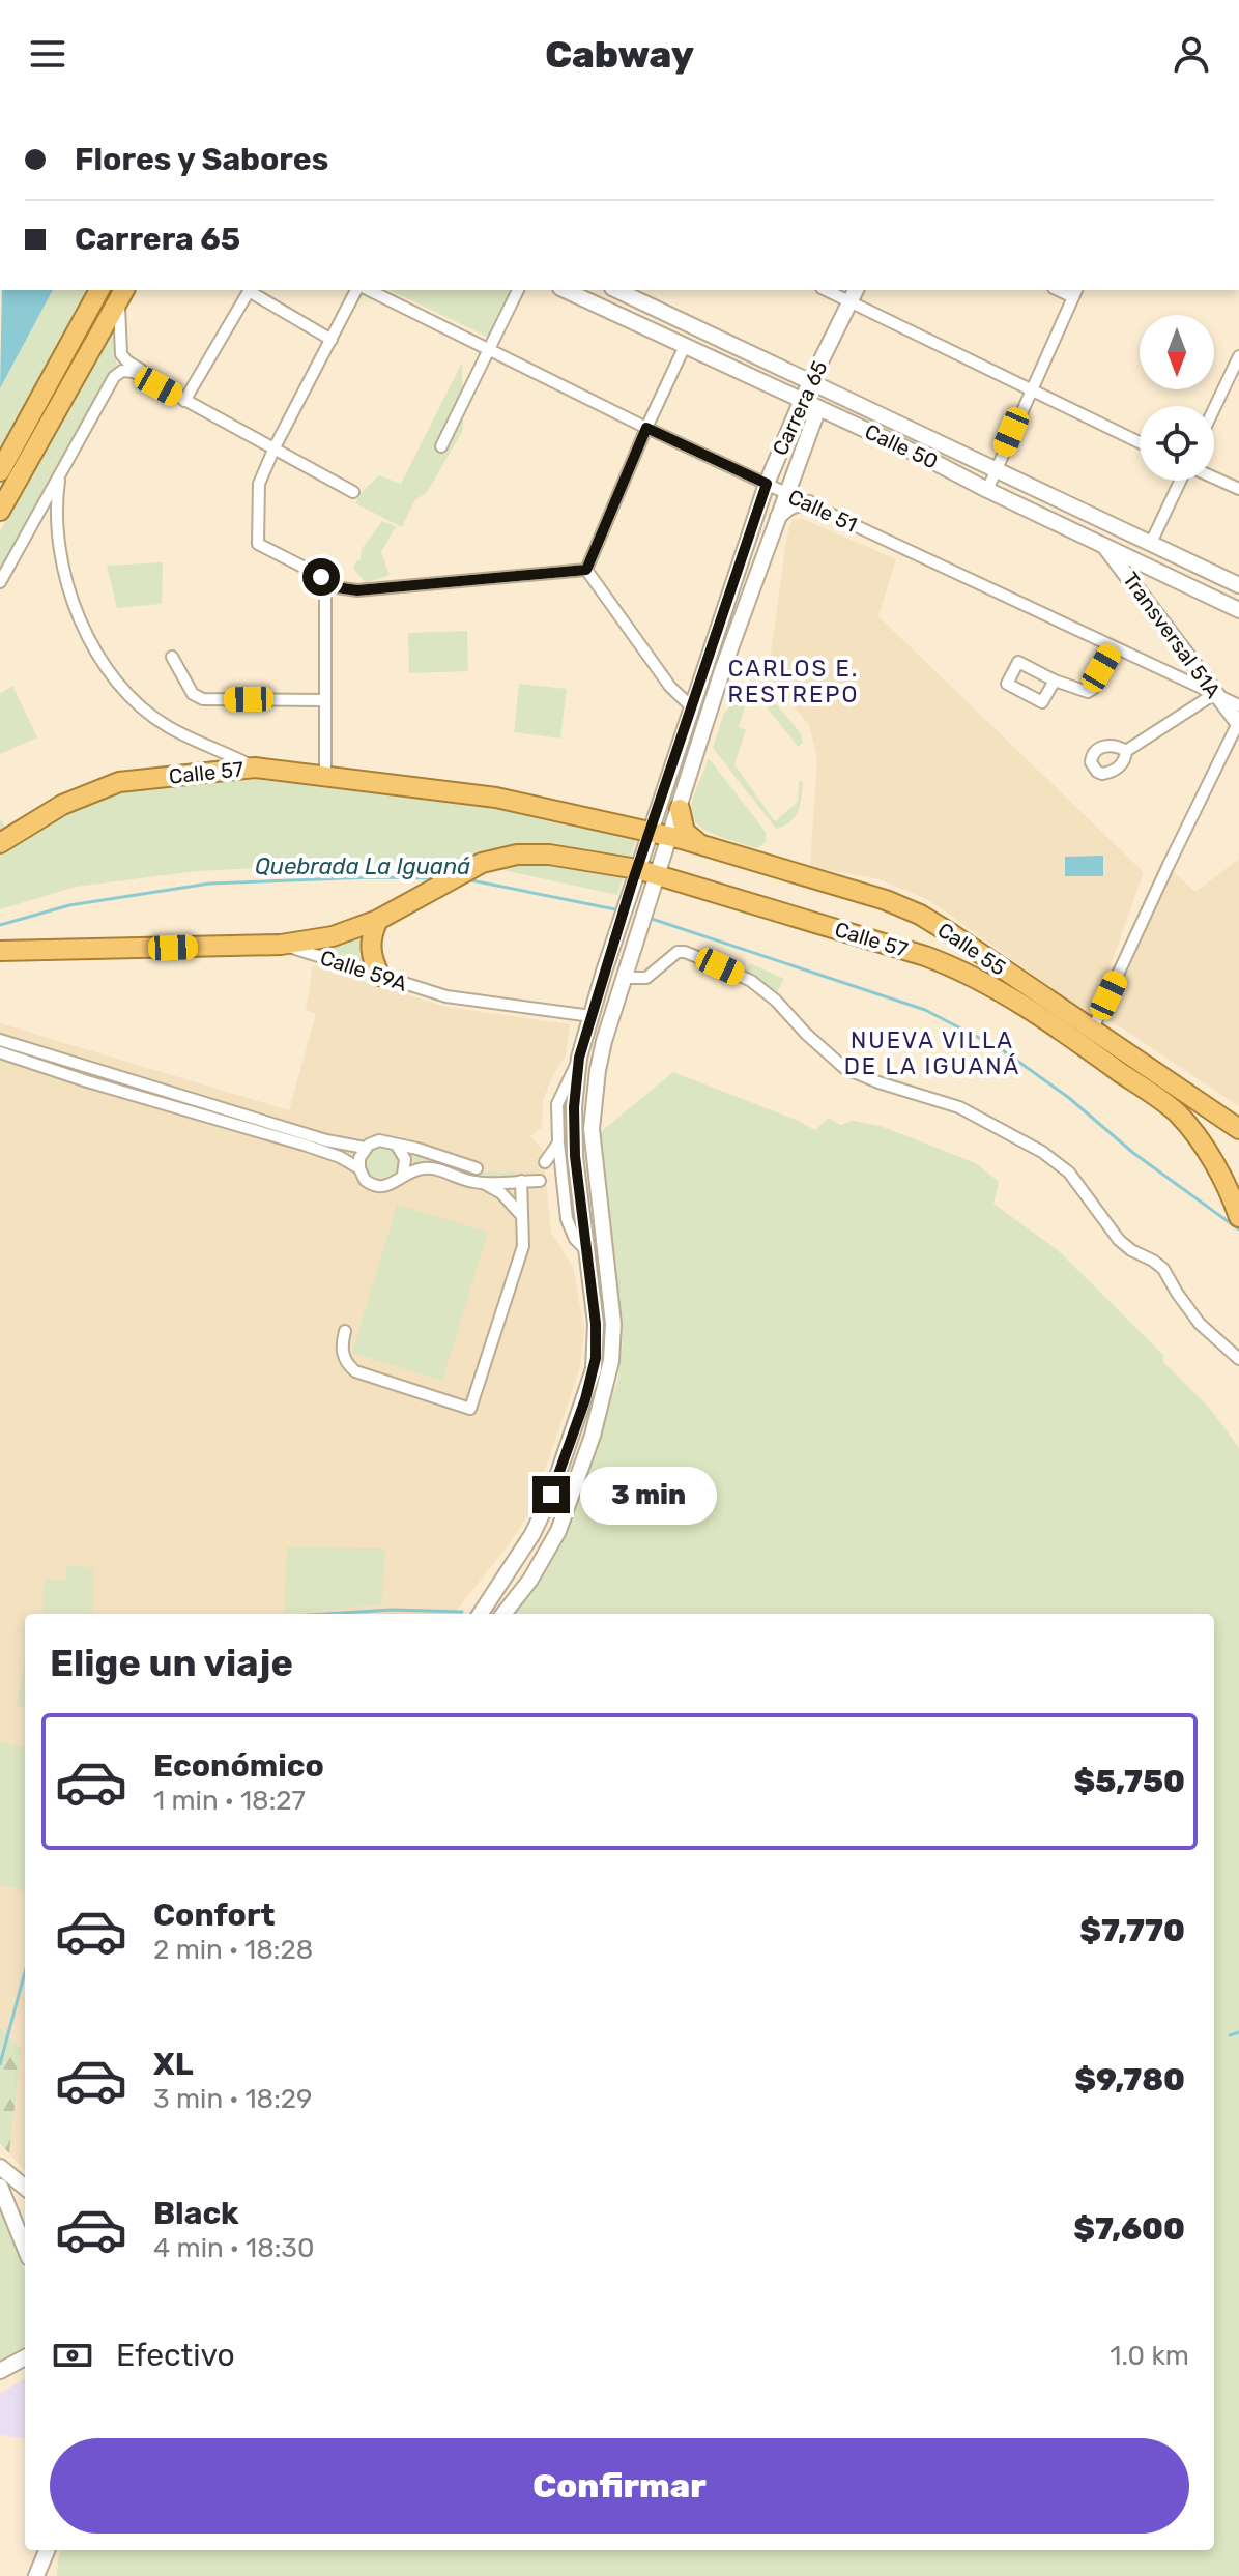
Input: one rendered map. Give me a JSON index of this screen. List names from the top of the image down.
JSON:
{
  "streets": {
    "highway": ["Calle 57", "Calle 55", "Calle 59A"],
    "main road": ["Carrera 65", "Calle 50", "Transversal 51A"],
    "street": ["Calle 51"]
  },
  "crossings": [
    ["Carrera 65", "Calle 50"],
    ["Carrera 65", "Calle 51"],
    ["Carrera 65", "Calle 57"],
    ["Carrera 65", "Calle 55"],
    ["Carrera 65", "Calle 59A"],
    ["Calle 50", "Transversal 51A"],
    ["Calle 51", "Transversal 51A"],
    ["Calle 57", "Calle 55"],
    ["Calle 57", "Calle 59A"]
  ],
  "districts": ["CARLOS E. RESTREPO", "NUEVA VILLA DE LA IGUANÁ"],
  "water": ["Quebrada La Iguaná"],
  "north": "bottom",
  "page": {
    "header": "Cabway",
    "banner": ["Flores y Sabores", "Carrera 65"],
    "bubble": "3 min",
    "heading": "Elige un viaje",
    "list": [
      {
        "name": "Económico",
        "note": "1 min · 18:27",
        "value": "$5,750"
      },
      {
        "name": "Confort",
        "note": "2 min · 18:28",
        "value": "$7,770"
      },
      {
        "name": "XL",
        "note": "3 min · 18:29",
        "value": "$9,780"
      },
      {
        "name": "Black",
        "note": "4 min · 18:30",
        "value": "$7,600"
      }
    ],
    "pay": ["Efectivo", "1.0 km"],
    "buttons": "Confirmar"
  }
}
